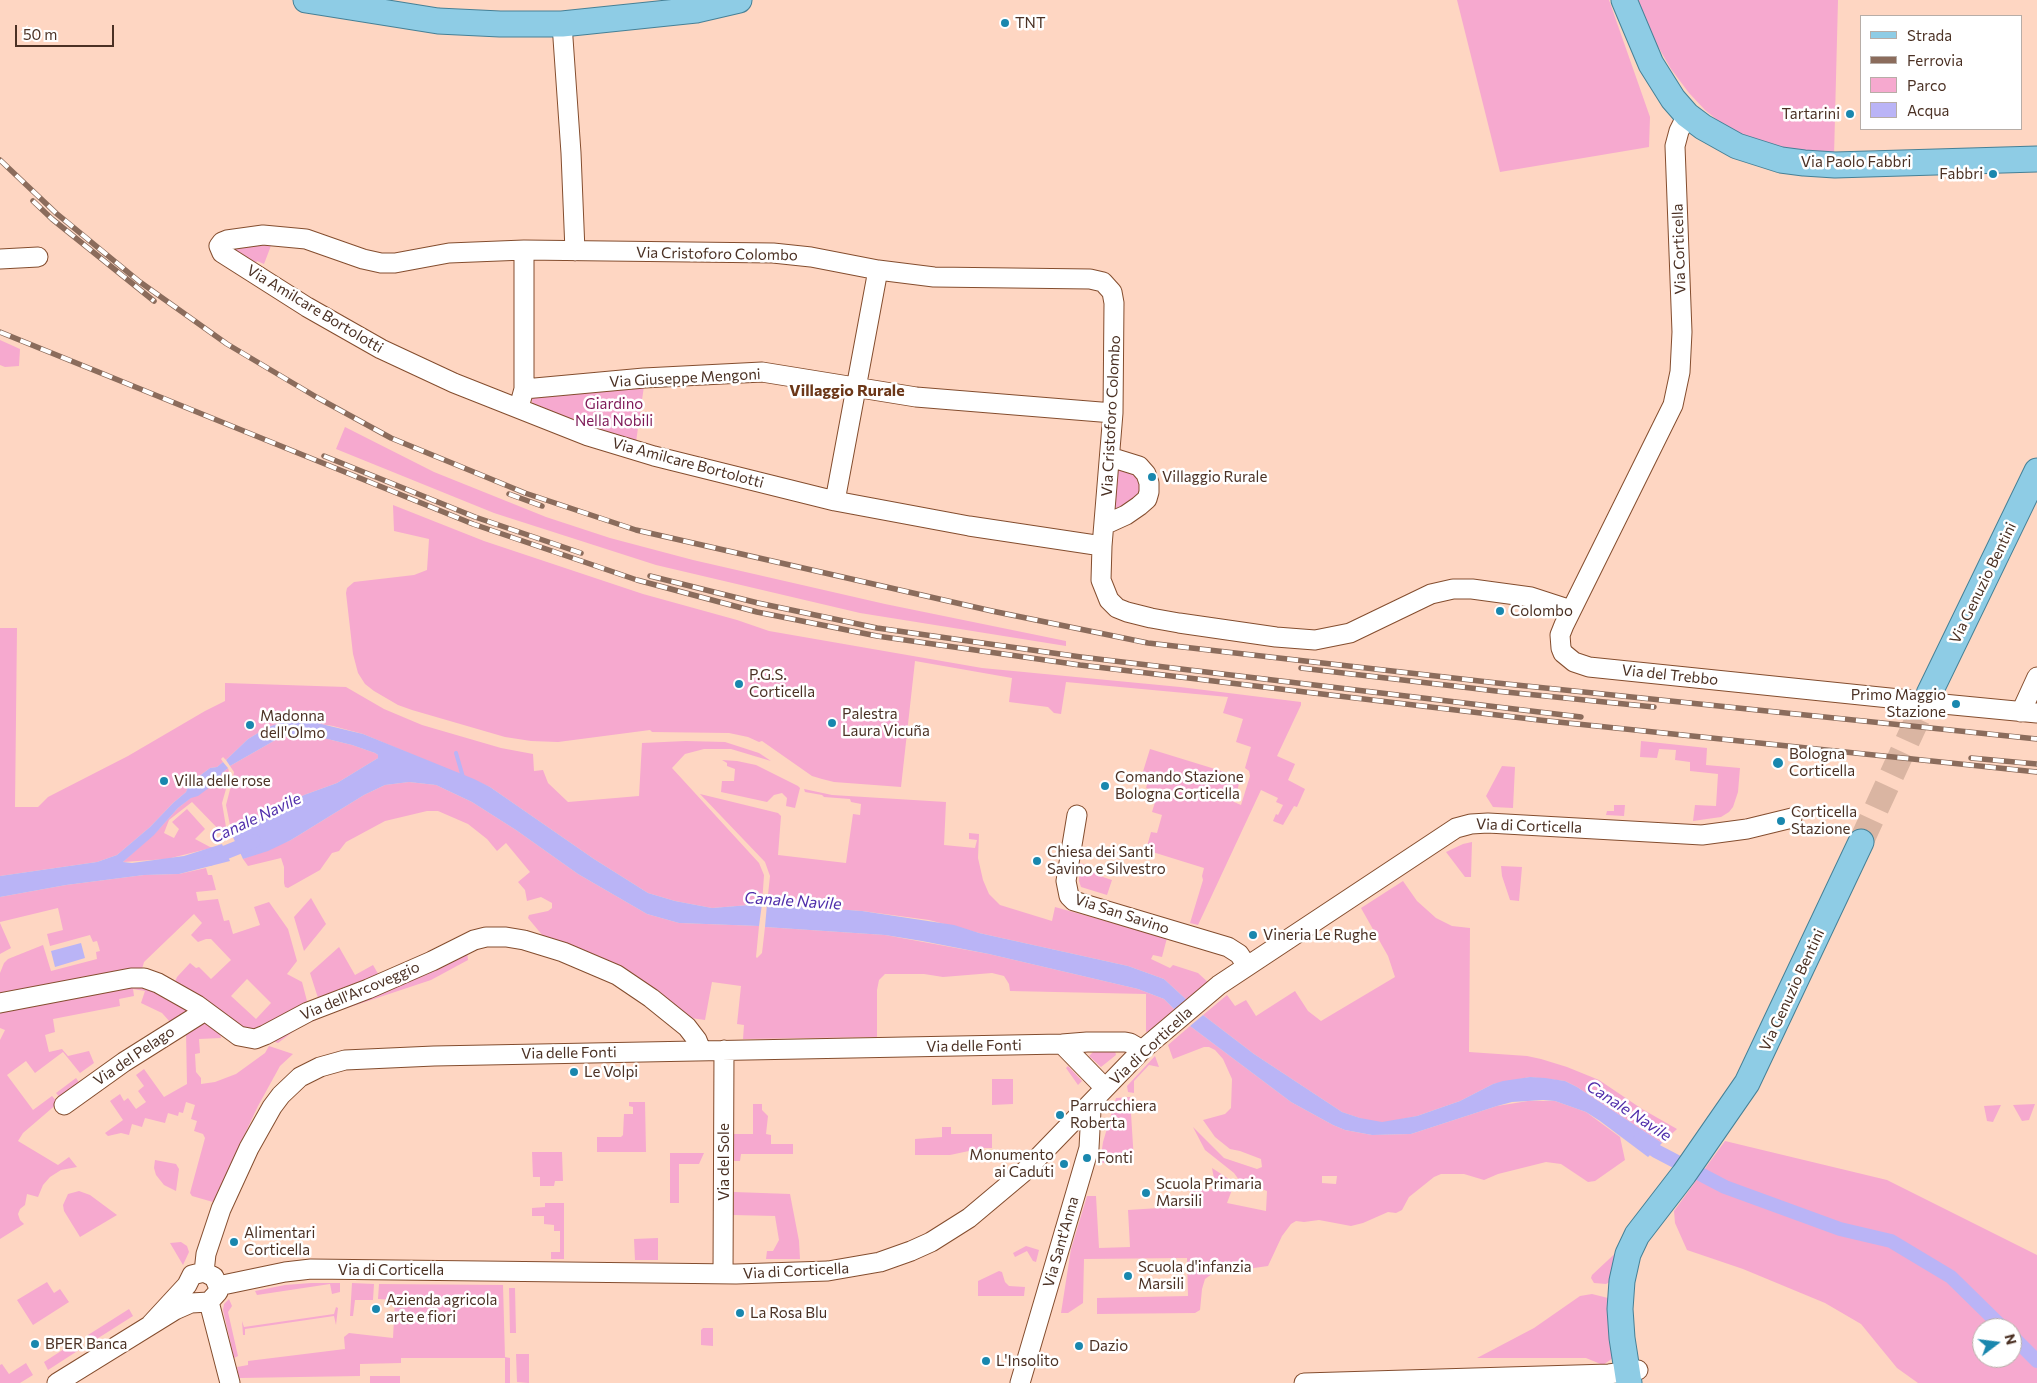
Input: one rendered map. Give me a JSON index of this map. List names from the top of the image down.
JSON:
{
  "streets": {
    "main road": ["Via Paolo Fabbri", "Via Genuzio Bentini"],
    "street": [
      "Via Corticella",
      "Via Cristoforo Colombo",
      "Via Amilcare Bortolotti",
      "Via Giuseppe Mengoni",
      "Via del Trebbo",
      "Via di Corticella",
      "Via San Savino",
      "Via dell'Arcoveggio",
      "Via delle Fonti",
      "Via del Pelago",
      "Via del Sole",
      "Via Sant'Anna"
    ]
  },
  "crossings": [
    ["Via Paolo Fabbri", "Via Corticella"],
    ["Via Corticella", "Via del Trebbo"],
    ["Via Cristoforo Colombo", "Via Amilcare Bortolotti"],
    ["Via Cristoforo Colombo", "Via Giuseppe Mengoni"],
    ["Via Cristoforo Colombo", "Via del Trebbo"],
    ["Via Genuzio Bentini", "Via del Trebbo"],
    ["Via di Corticella", "Via San Savino"],
    ["Via di Corticella", "Via delle Fonti"],
    ["Via di Corticella", "Via del Sole"],
    ["Via di Corticella", "Via Sant'Anna"],
    ["Via dell'Arcoveggio", "Via delle Fonti"],
    ["Via dell'Arcoveggio", "Via del Pelago"],
    ["Via delle Fonti", "Via del Sole"]
  ],
  "districts": ["Villaggio Rurale"],
  "water": ["Canale Navile"],
  "parks": ["Giardino Nella Nobili"],
  "places": [
    "TNT",
    "Tartarini",
    "Fabbri",
    "Villaggio Rurale",
    "Colombo",
    "P.G.S. Corticella",
    "Primo Maggio Stazione",
    "Palestra Laura Vicuña",
    "Madonna dell'Olmo",
    "Bologna Corticella",
    "Villa delle rose",
    "Comando Stazione Bologna Corticella",
    "Corticella Stazione",
    "Chiesa dei Santi Savino e Silvestro",
    "Vineria Le Rughe",
    "Le Volpi",
    "Parrucchiera Roberta",
    "Fonti",
    "Monumento ai Caduti",
    "Scuola Primaria Marsili",
    "Alimentari Corticella",
    "Scuola d'infanzia Marsili",
    "Azienda agricola arte e fiori",
    "La Rosa Blu",
    "BPER Banca",
    "Dazio",
    "L'Insolito"
  ],
  "legend": [
    "Strada",
    "Ferrovia",
    "Parco",
    "Acqua"
  ],
  "scale_bar": "50 m",
  "north": "right"
}
